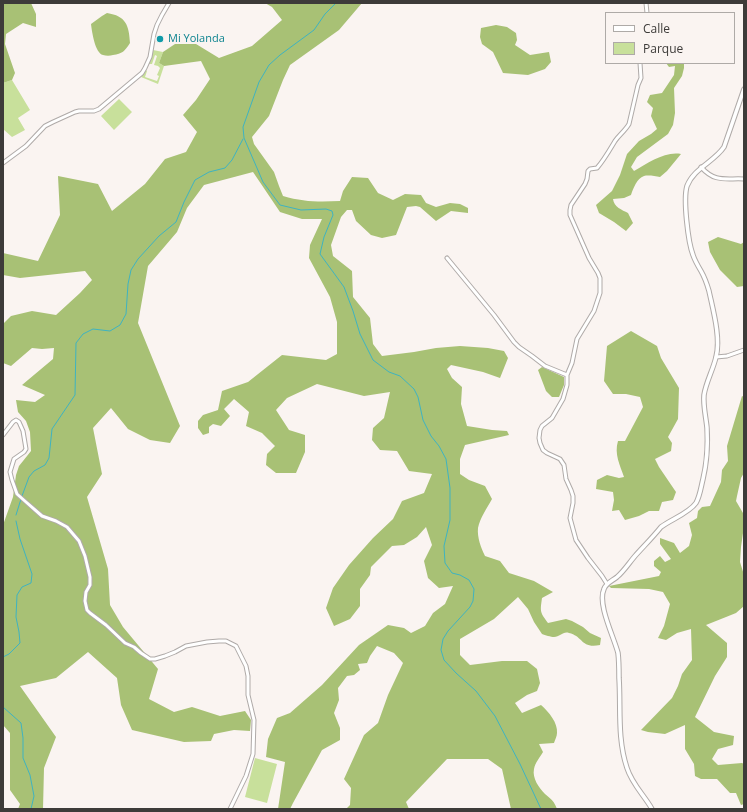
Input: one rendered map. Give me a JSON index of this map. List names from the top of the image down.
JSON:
{
  "places": ["Mi Yolanda"],
  "legend": ["Calle", "Parque"]
}
